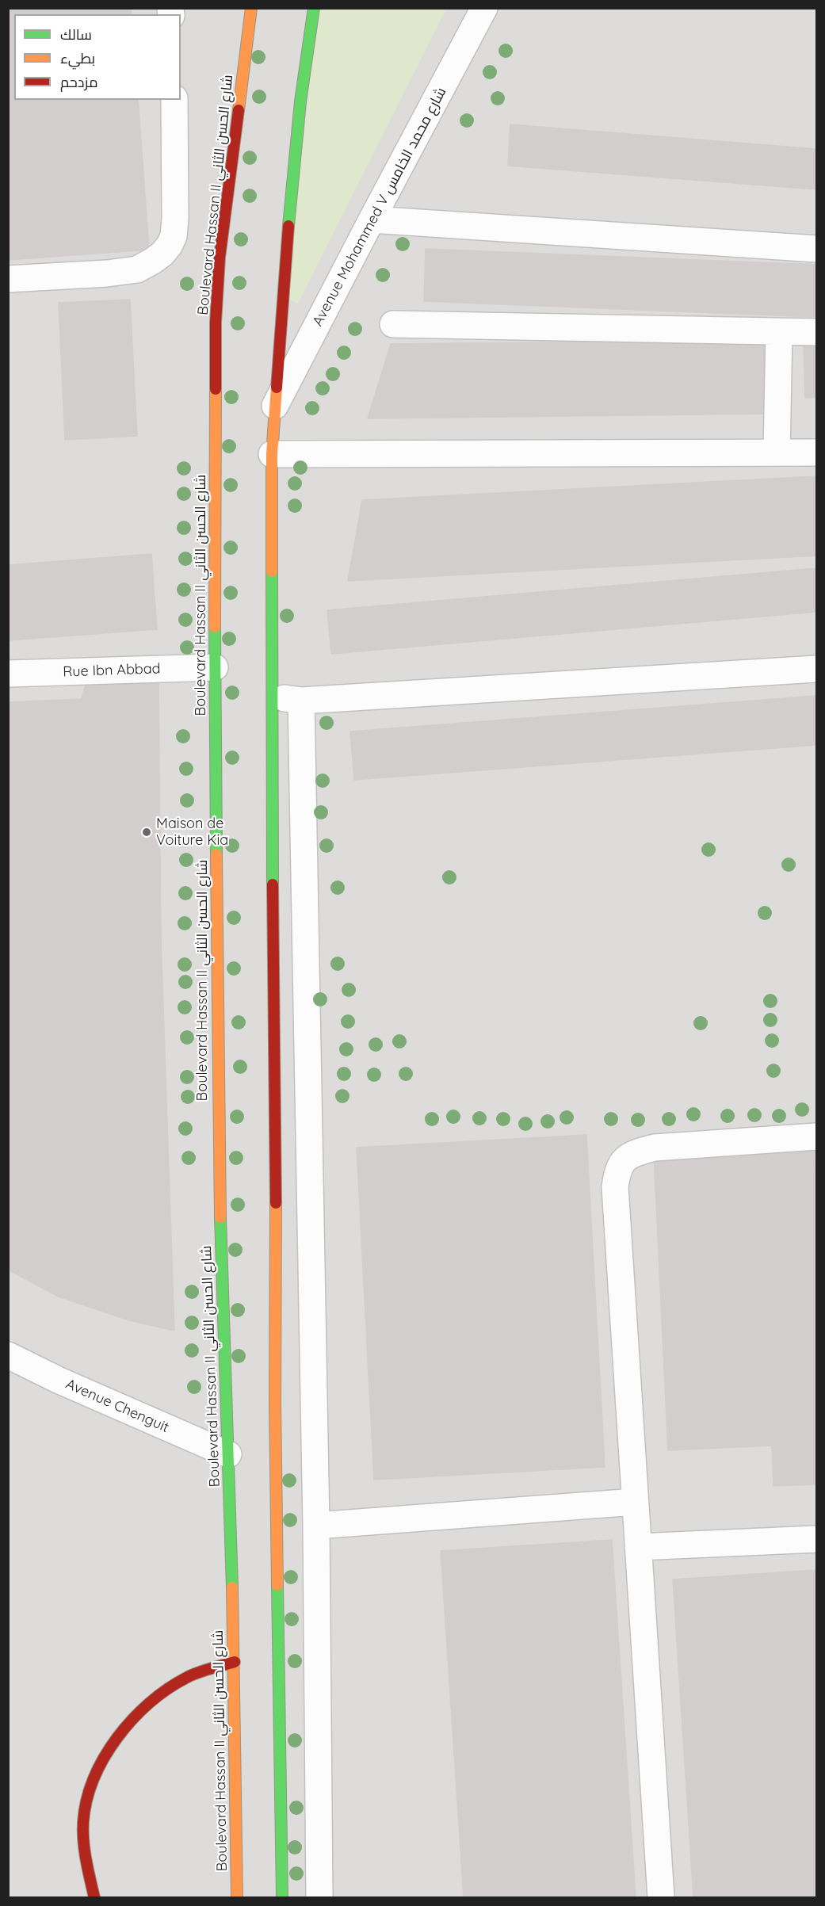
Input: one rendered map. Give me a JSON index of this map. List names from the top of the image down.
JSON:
{
  "streets": {
    "main road": ["Boulevard Hassan II شارع الحسن الثاني"],
    "street": ["Avenue Mohammed V شارع محمد الخامس", "Rue Ibn Abbad", "Avenue Chenguit"]
  },
  "crossings": [
    ["Boulevard Hassan II شارع الحسن الثاني", "Rue Ibn Abbad"],
    ["Boulevard Hassan II شارع الحسن الثاني", "Avenue Chenguit"]
  ],
  "places": ["Maison de Voiture Kia"],
  "legend": ["سالك", "بطيء", "مزدحم"]
}
